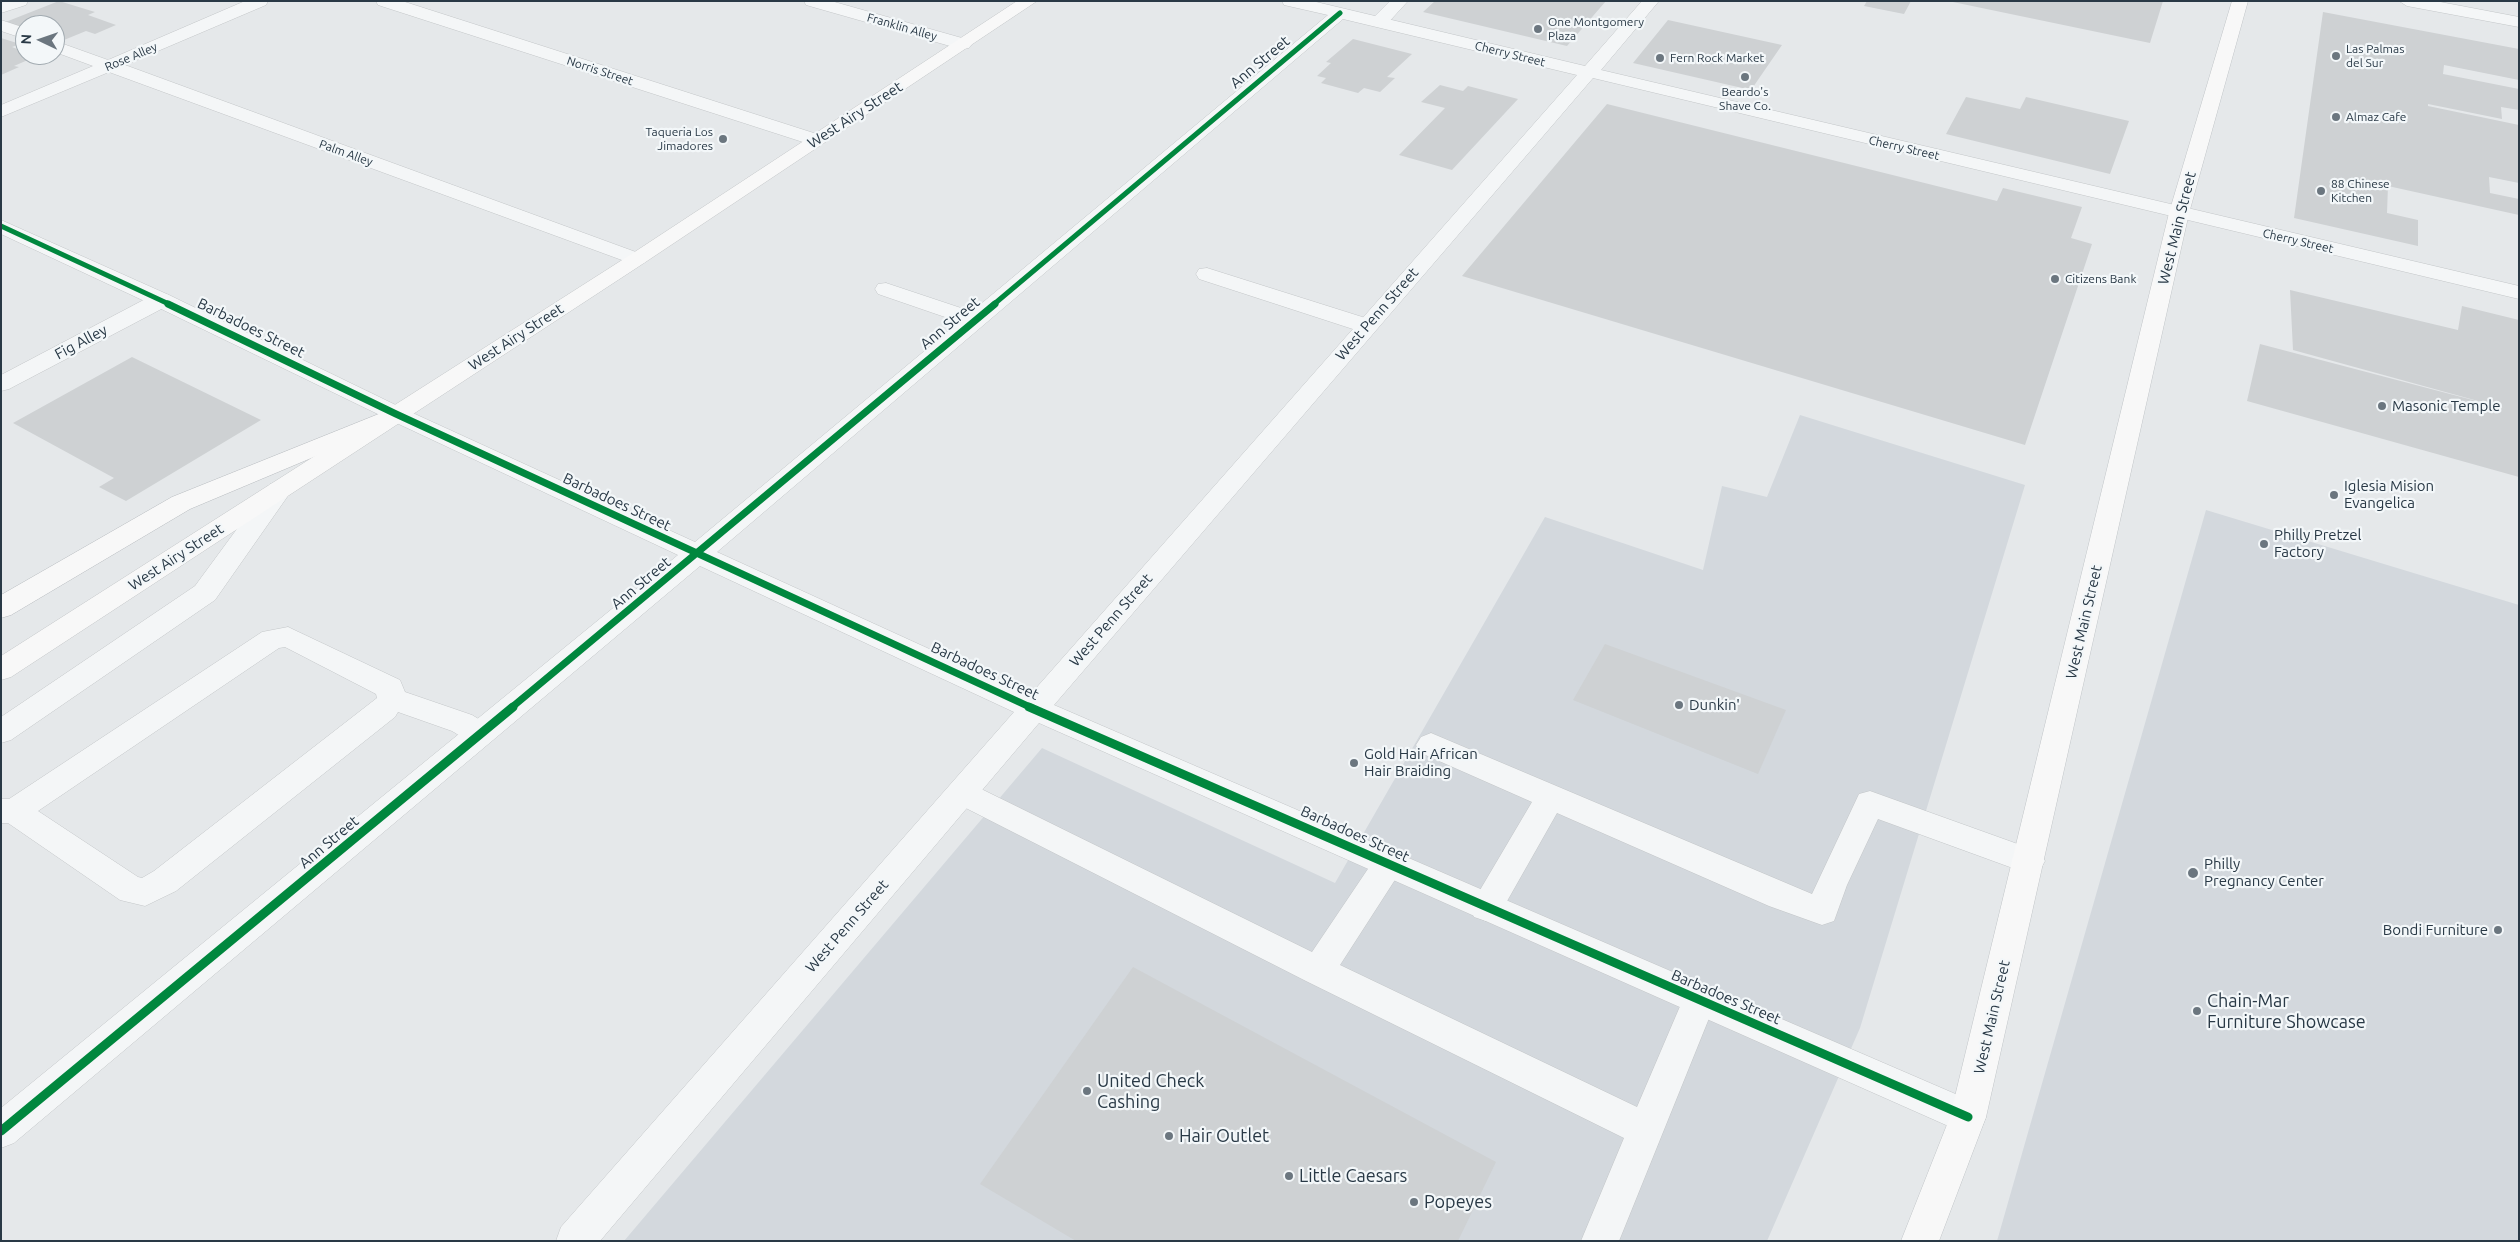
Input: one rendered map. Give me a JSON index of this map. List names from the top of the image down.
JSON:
{
  "streets": {
    "main road": ["West Airy Street", "West Main Street"],
    "street": [
      "Franklin Alley",
      "Cherry Street",
      "Rose Alley",
      "Ann Street",
      "Norris Street",
      "Palm Alley",
      "West Penn Street",
      "Barbadoes Street",
      "Fig Alley"
    ]
  },
  "crossings": [
    ["Franklin Alley", "West Airy Street"],
    ["Cherry Street", "Ann Street"],
    ["Cherry Street", "West Main Street"],
    ["Cherry Street", "West Penn Street"],
    ["Rose Alley", "Palm Alley"],
    ["Ann Street", "Barbadoes Street"],
    ["Norris Street", "West Airy Street"],
    ["West Airy Street", "Palm Alley"],
    ["West Airy Street", "Barbadoes Street"],
    ["West Main Street", "Barbadoes Street"],
    ["West Penn Street", "Barbadoes Street"],
    ["Barbadoes Street", "Fig Alley"]
  ],
  "places": [
    "One Montgomery Plaza",
    "Las Palmas del Sur",
    "Fern Rock Market",
    "Beardo's Shave Co.",
    "Almaz Cafe",
    "Taqueria Los Jimadores",
    "88 Chinese Kitchen",
    "Citizens Bank",
    "Masonic Temple",
    "Iglesia Mision Evangelica",
    "Philly Pretzel Factory",
    "Dunkin'",
    "Gold Hair African Hair Braiding",
    "Philly Pregnancy Center",
    "Bondi Furniture",
    "Chain-Mar Furniture Showcase",
    "United Check Cashing",
    "Hair Outlet",
    "Little Caesars",
    "Popeyes"
  ],
  "north": "left"
}
